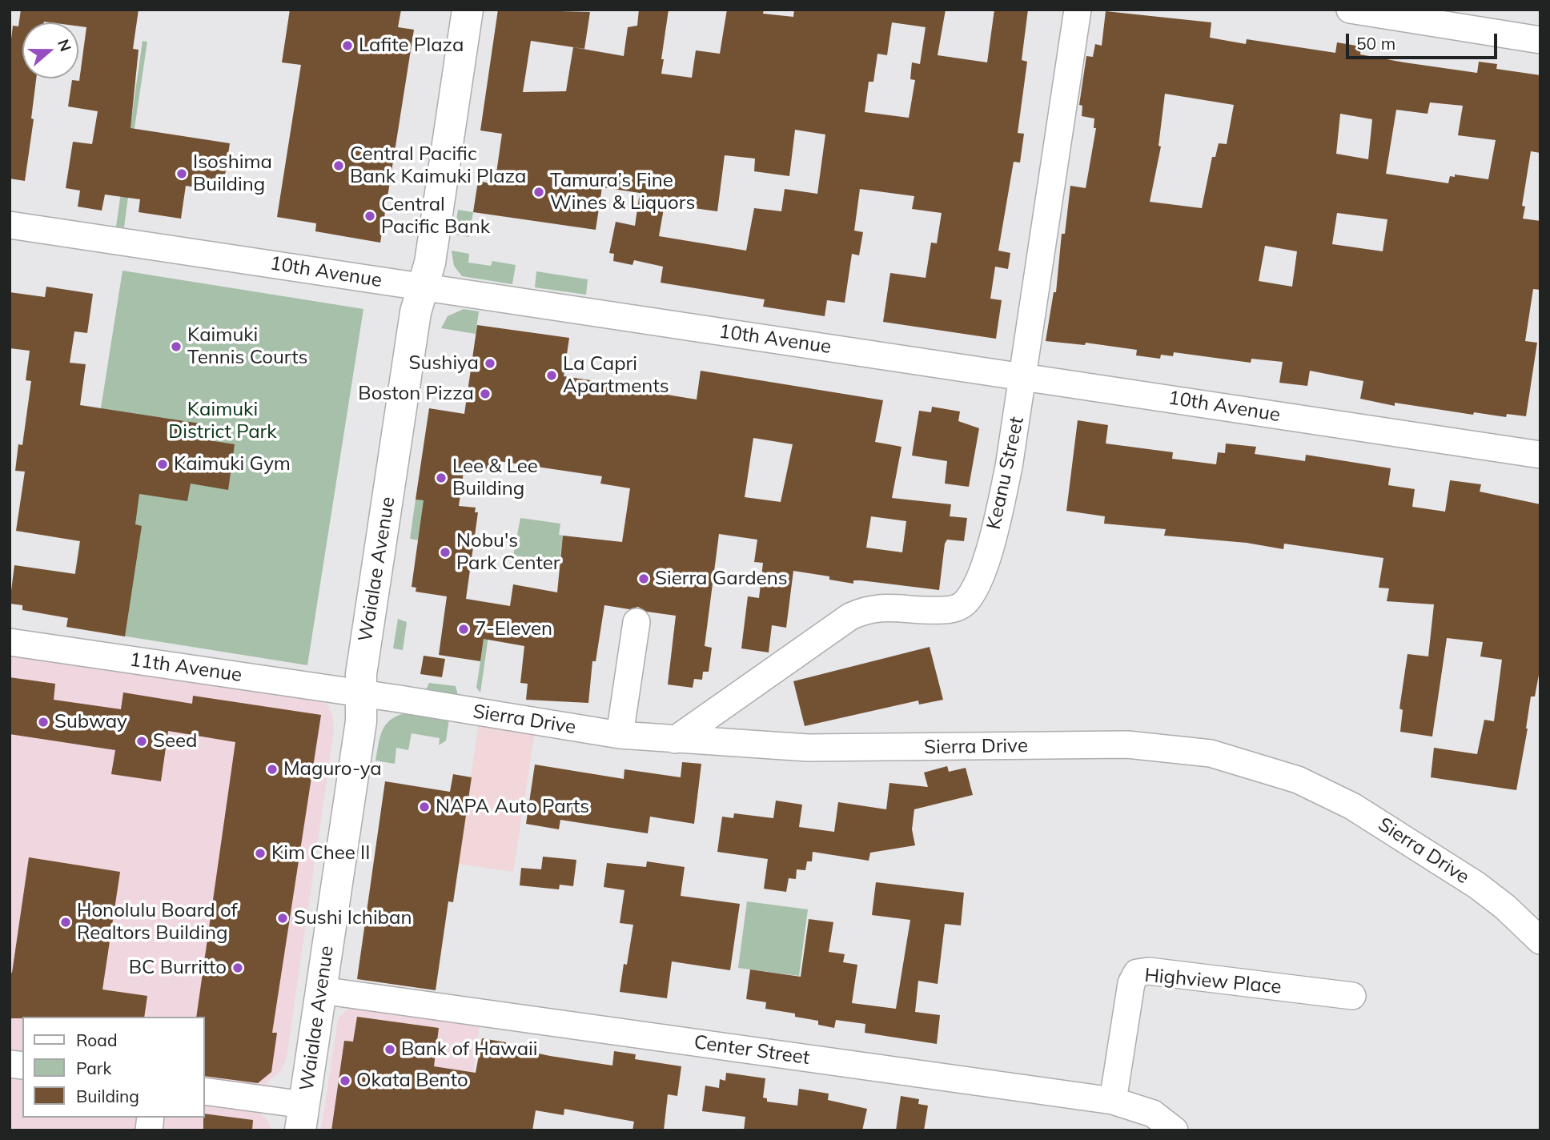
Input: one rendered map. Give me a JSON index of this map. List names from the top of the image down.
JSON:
{
  "streets": {
    "main road": ["Waialae Avenue"],
    "street": [
      "10th Avenue",
      "Keanu Street",
      "11th Avenue",
      "Sierra Drive",
      "Highview Place",
      "Center Street"
    ]
  },
  "crossings": [
    ["10th Avenue", "Keanu Street"],
    ["10th Avenue", "Waialae Avenue"],
    ["Keanu Street", "Sierra Drive"],
    ["Waialae Avenue", "11th Avenue"],
    ["Waialae Avenue", "Sierra Drive"],
    ["Waialae Avenue", "Center Street"],
    ["11th Avenue", "Sierra Drive"],
    ["Highview Place", "Center Street"]
  ],
  "parks": ["Kaimuki District Park"],
  "places": [
    "Lafite Plaza",
    "Central Pacific Bank Kaimuki Plaza",
    "Isoshima Building",
    "Tamura’s Fine Wines & Liquors",
    "Central Pacific Bank",
    "Kaimuki Tennis Courts",
    "Sushiya",
    "La Capri Apartments",
    "Boston Pizza",
    "Kaimuki Gym",
    "Lee & Lee Building",
    "Nobu's Park Center",
    "Sierra Gardens",
    "7-Eleven",
    "Subway",
    "Seed",
    "Maguro-ya",
    "NAPA Auto Parts",
    "Kim Chee II",
    "Sushi Ichiban",
    "Honolulu Board of Realtors Building",
    "BC Burritto",
    "Bank of Hawaii",
    "Okata Bento"
  ],
  "legend": ["Road", "Park", "Building"],
  "scale_bar": "50 m",
  "north": "right"
}
